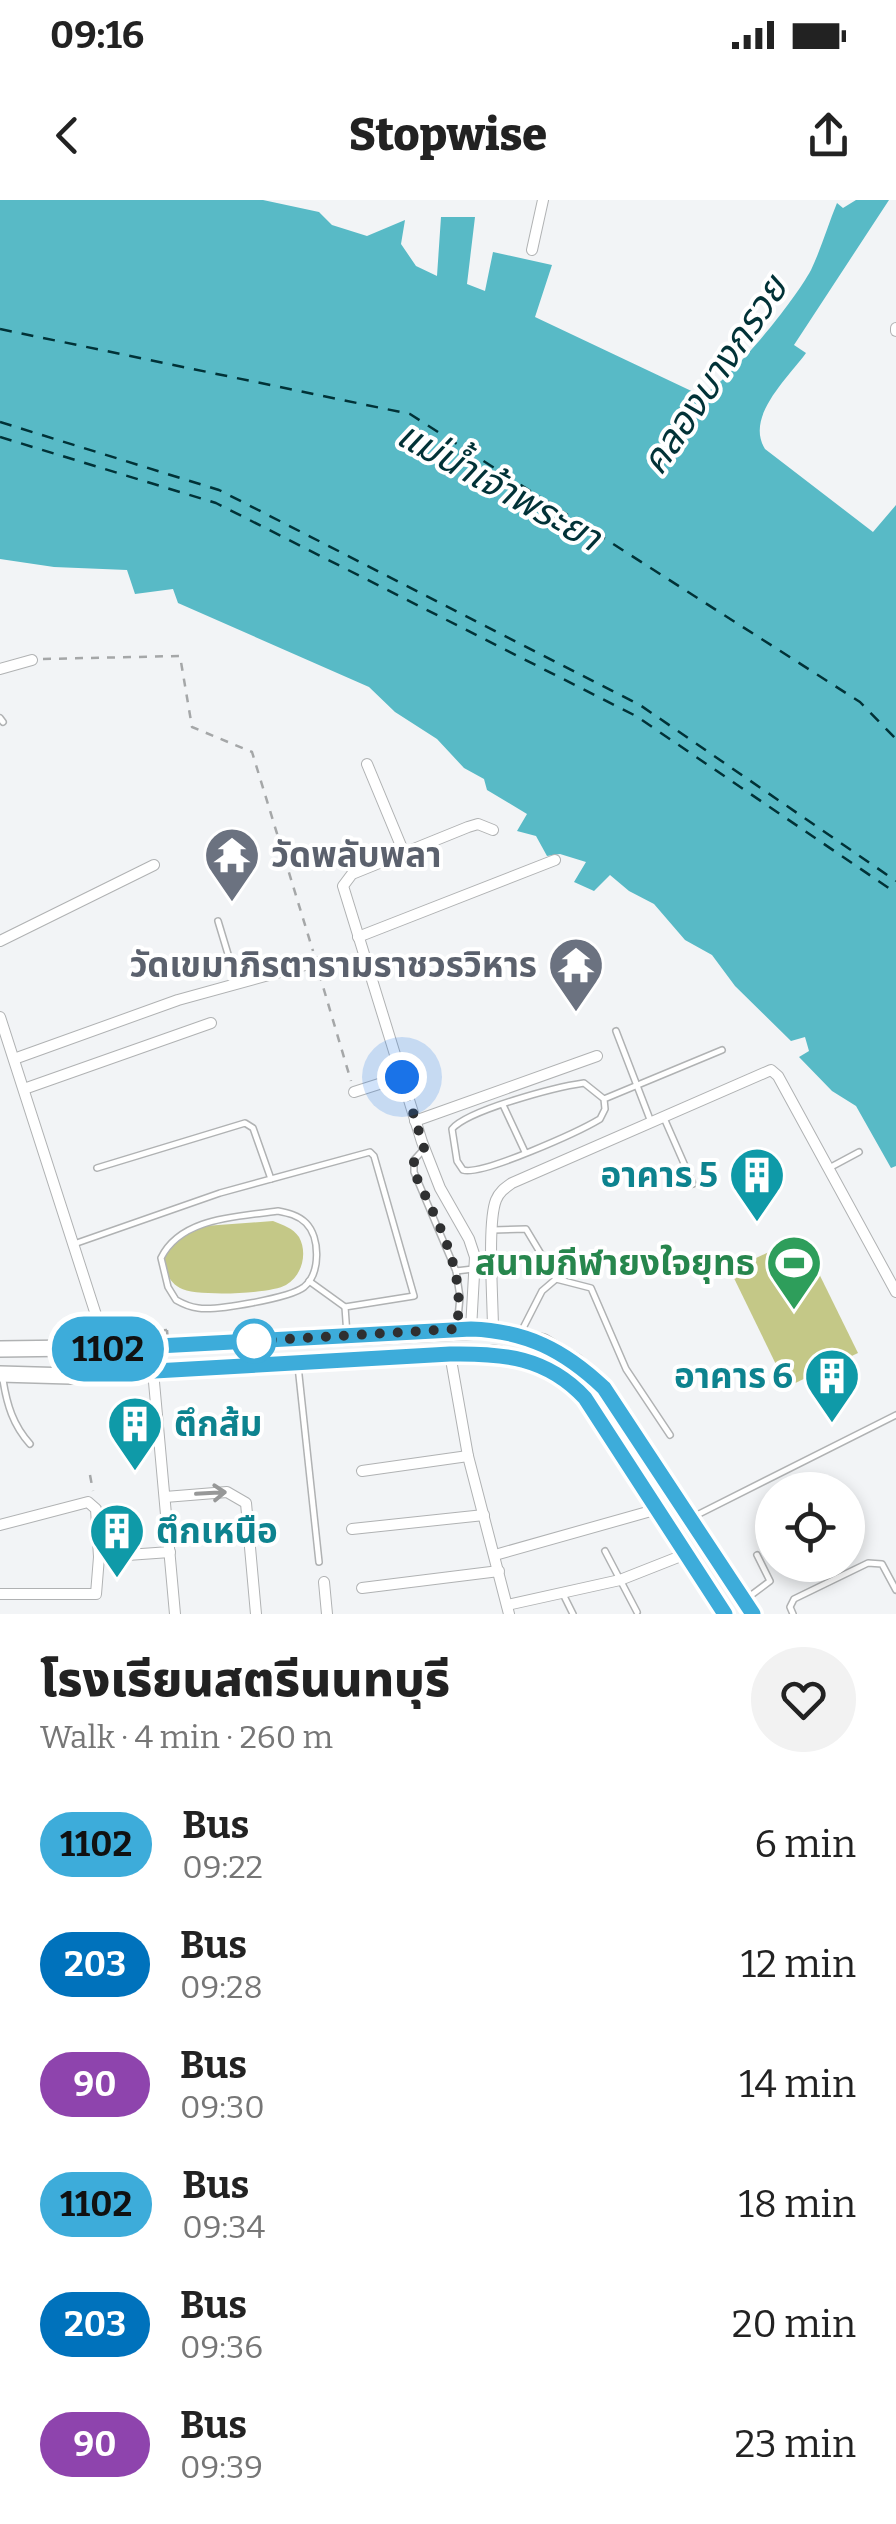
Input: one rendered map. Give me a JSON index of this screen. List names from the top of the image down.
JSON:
{
  "water": ["คลองบางกรวย", "แม่น้ำเจ้าพระยา"],
  "places": {
    "temple": ["วัดพลับพลา", "วัดเขมาภิรตารามราชวรวิหาร"],
    "building": [
      "อาคาร 5",
      "อาคาร 6",
      "ตึกส้ม",
      "ตึกเหนือ"
    ],
    "sports": ["สนามกีฬายงใจยุทธ"]
  },
  "lines": ["bus line 1102"],
  "page": {
    "status": "09:16",
    "header": "Stopwise",
    "on_map": "1102",
    "heading": ["โรงเรียนสตรีนนทบุรี", "Walk · 4 min · 260 m"],
    "list": [
      {
        "mark": "1102",
        "name": "Bus",
        "note": "09:22",
        "value": "6 min"
      },
      {
        "mark": "203",
        "name": "Bus",
        "note": "09:28",
        "value": "12 min"
      },
      {
        "mark": "90",
        "name": "Bus",
        "note": "09:30",
        "value": "14 min"
      },
      {
        "mark": "1102",
        "name": "Bus",
        "note": "09:34",
        "value": "18 min"
      },
      {
        "mark": "203",
        "name": "Bus",
        "note": "09:36",
        "value": "20 min"
      },
      {
        "mark": "90",
        "name": "Bus",
        "note": "09:39",
        "value": "23 min"
      }
    ]
  }
}
